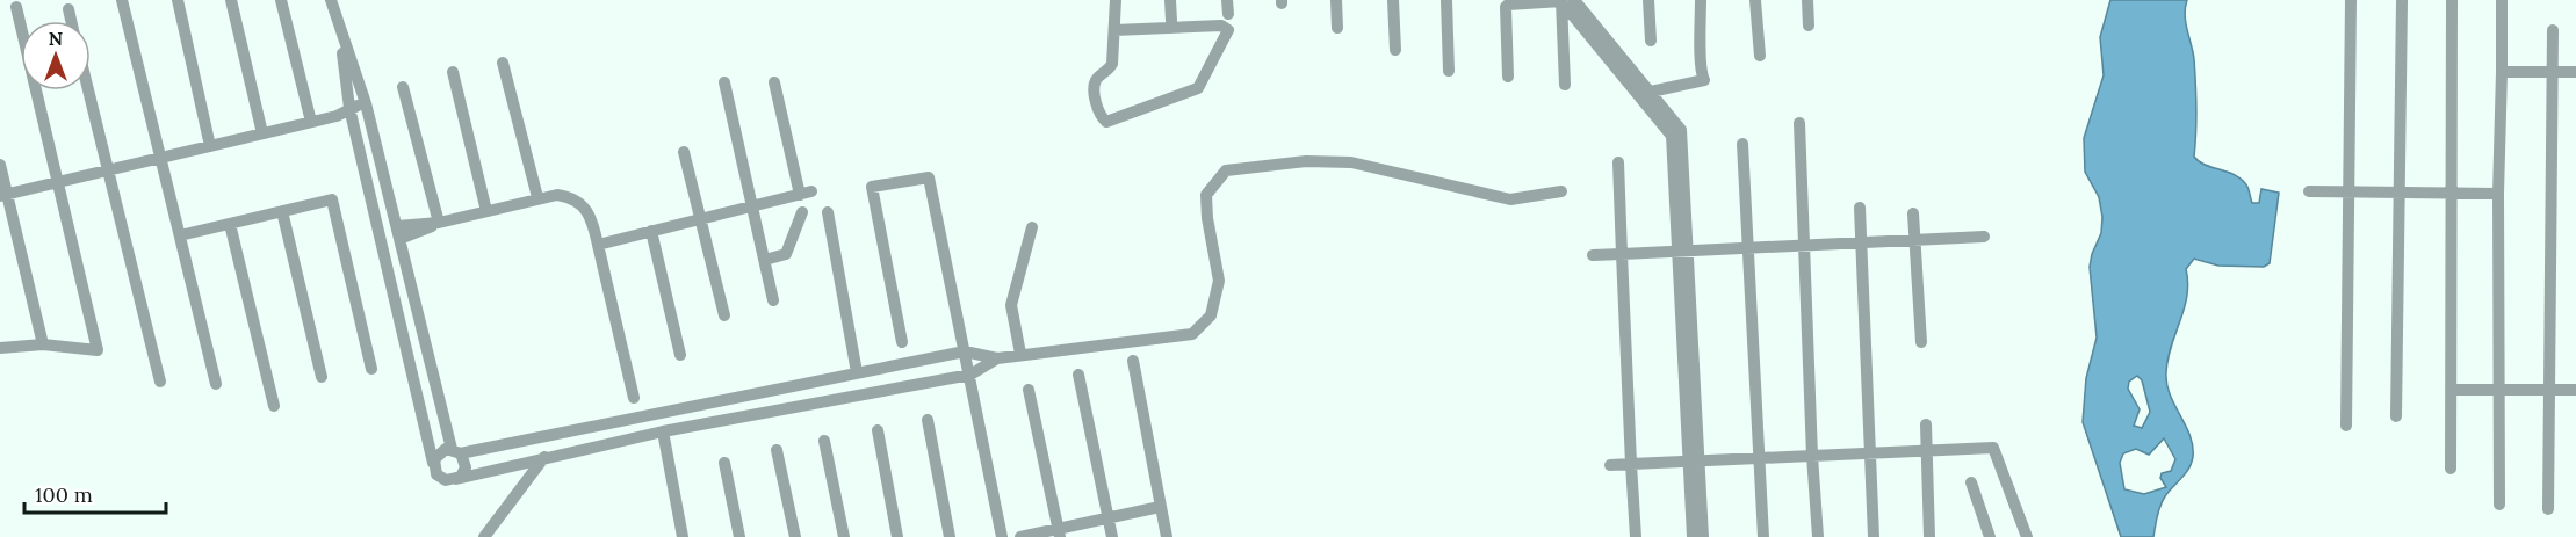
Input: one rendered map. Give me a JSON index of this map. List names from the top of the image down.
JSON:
{
  "scale_bar": "100 m",
  "north": "top"
}
